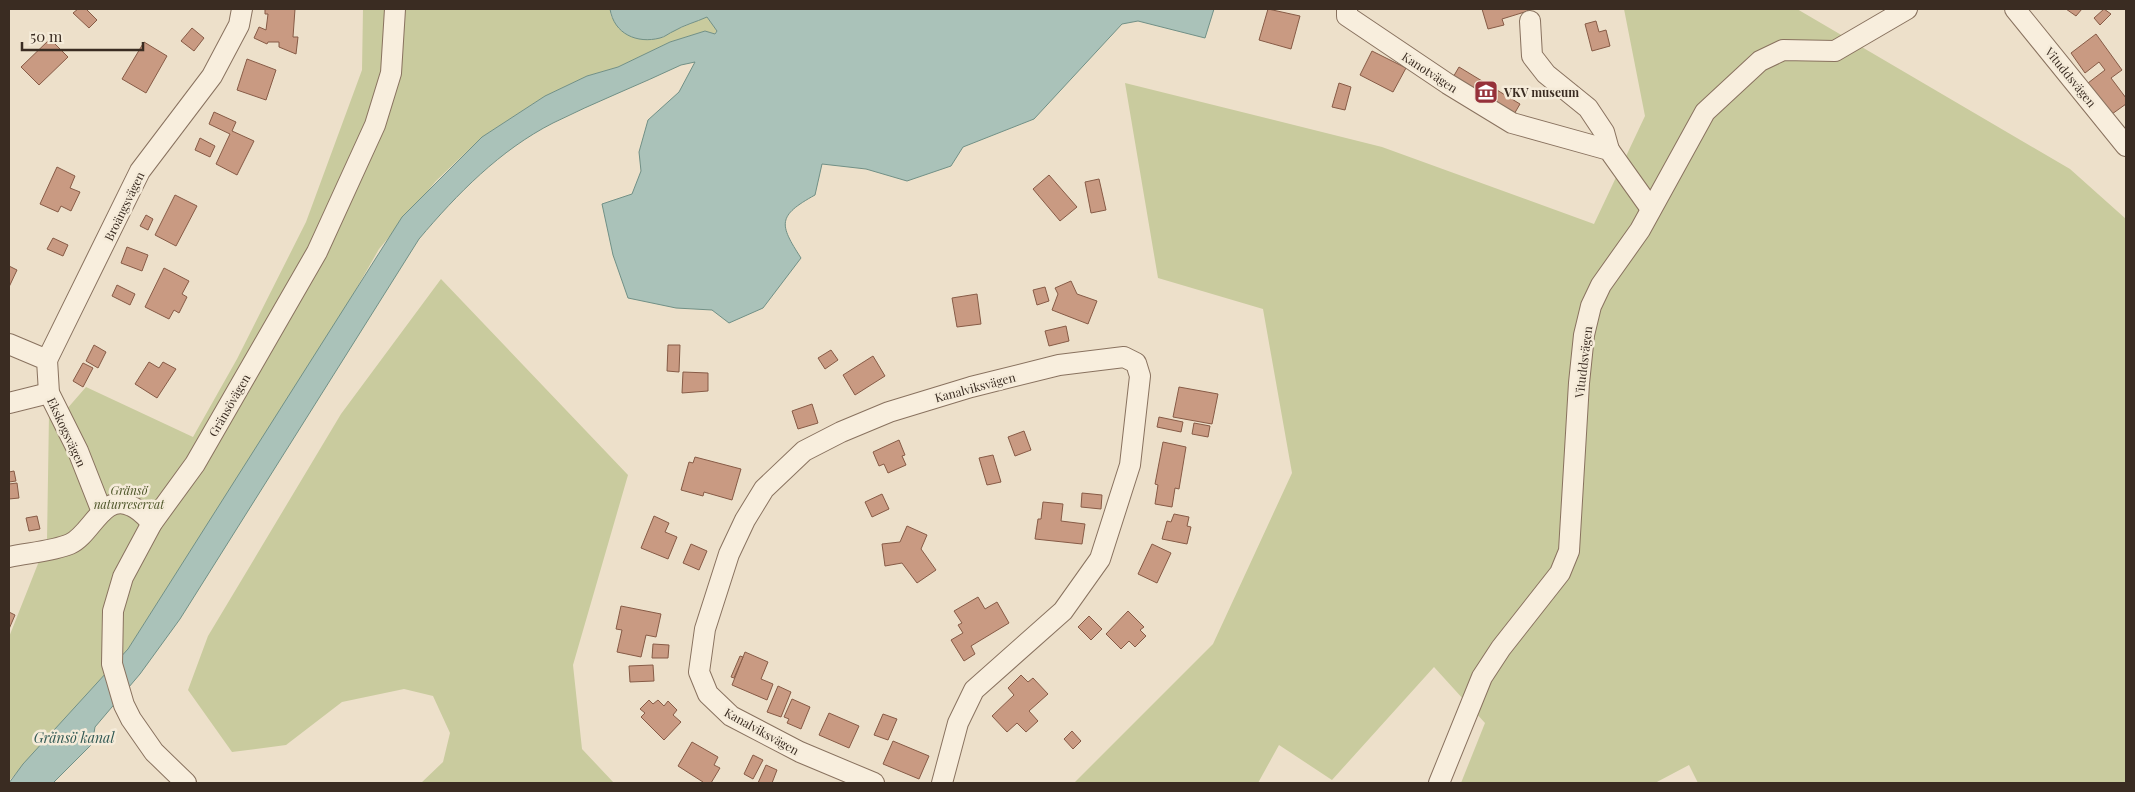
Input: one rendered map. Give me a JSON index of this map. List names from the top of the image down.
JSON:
{
  "streets": {
    "street": [
      "Kanotvägen",
      "Vituddsvägen",
      "Broängsvägen",
      "Kanalviksvägen",
      "Gränsövägen",
      "Ekskogsvägen"
    ]
  },
  "crossings": [
    ["Broängsvägen", "Ekskogsvägen"]
  ],
  "water": ["Gränsö kanal"],
  "parks": ["Gränsö naturreservat"],
  "places": {
    "museum": ["VKV museum"]
  },
  "scale_bar": "50 m"
}
